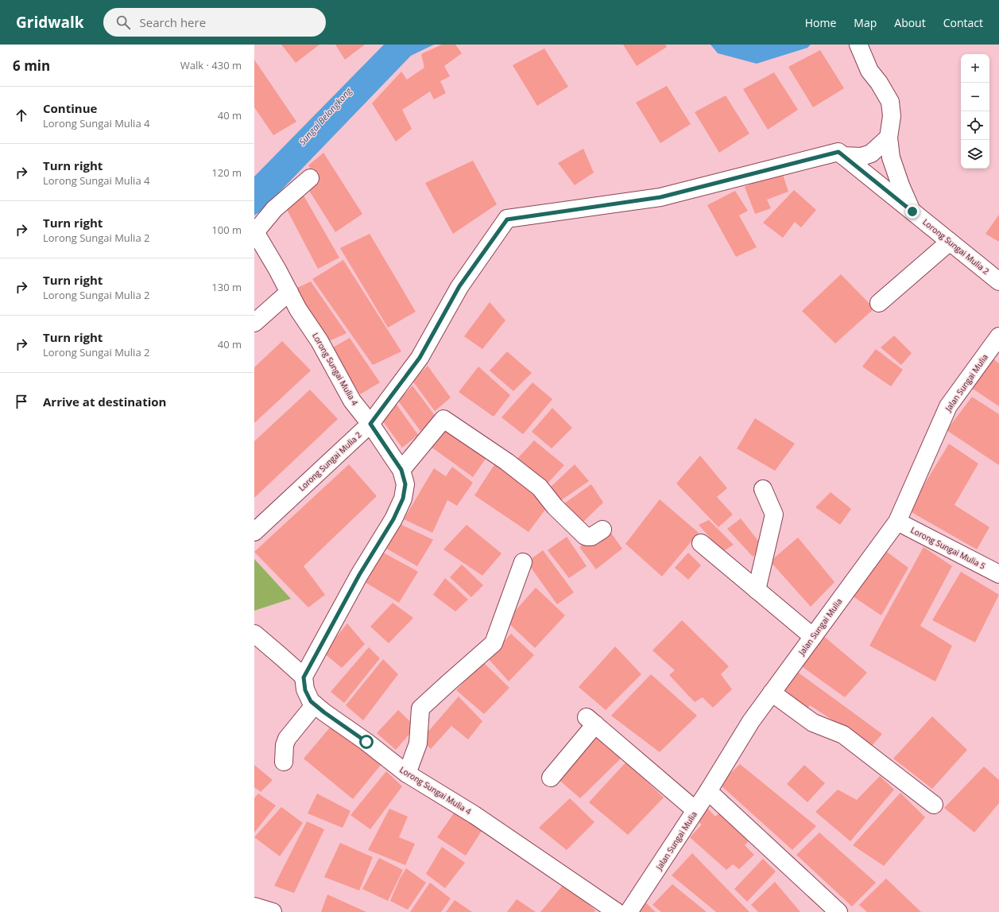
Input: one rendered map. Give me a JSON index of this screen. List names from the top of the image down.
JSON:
{
  "streets": {
    "street": [
      "Lorong Sungai Mulia 2",
      "Lorong Sungai Mulia 4",
      "Jalan Sungai Mulia",
      "Lorong Sungai Mulia 5"
    ]
  },
  "crossings": [
    ["Lorong Sungai Mulia 2", "Lorong Sungai Mulia 4"],
    ["Jalan Sungai Mulia", "Lorong Sungai Mulia 5"]
  ],
  "water": ["Sungai Belongkong"],
  "page": {
    "header": "Gridwalk",
    "search": "Search here",
    "nav": [
      "Home",
      "Map",
      "About",
      "Contact"
    ],
    "heading": ["6 min", "Walk · 430 m"],
    "map_buttons": ["+", "−"],
    "list": [
      ["Continue", "Lorong Sungai Mulia 4", "40 m"],
      ["Turn right", "Lorong Sungai Mulia 4", "120 m"],
      ["Turn right", "Lorong Sungai Mulia 2", "100 m"],
      ["Turn right", "Lorong Sungai Mulia 2", "130 m"],
      ["Turn right", "Lorong Sungai Mulia 2", "40 m"],
      "Arrive at destination"
    ]
  }
}
